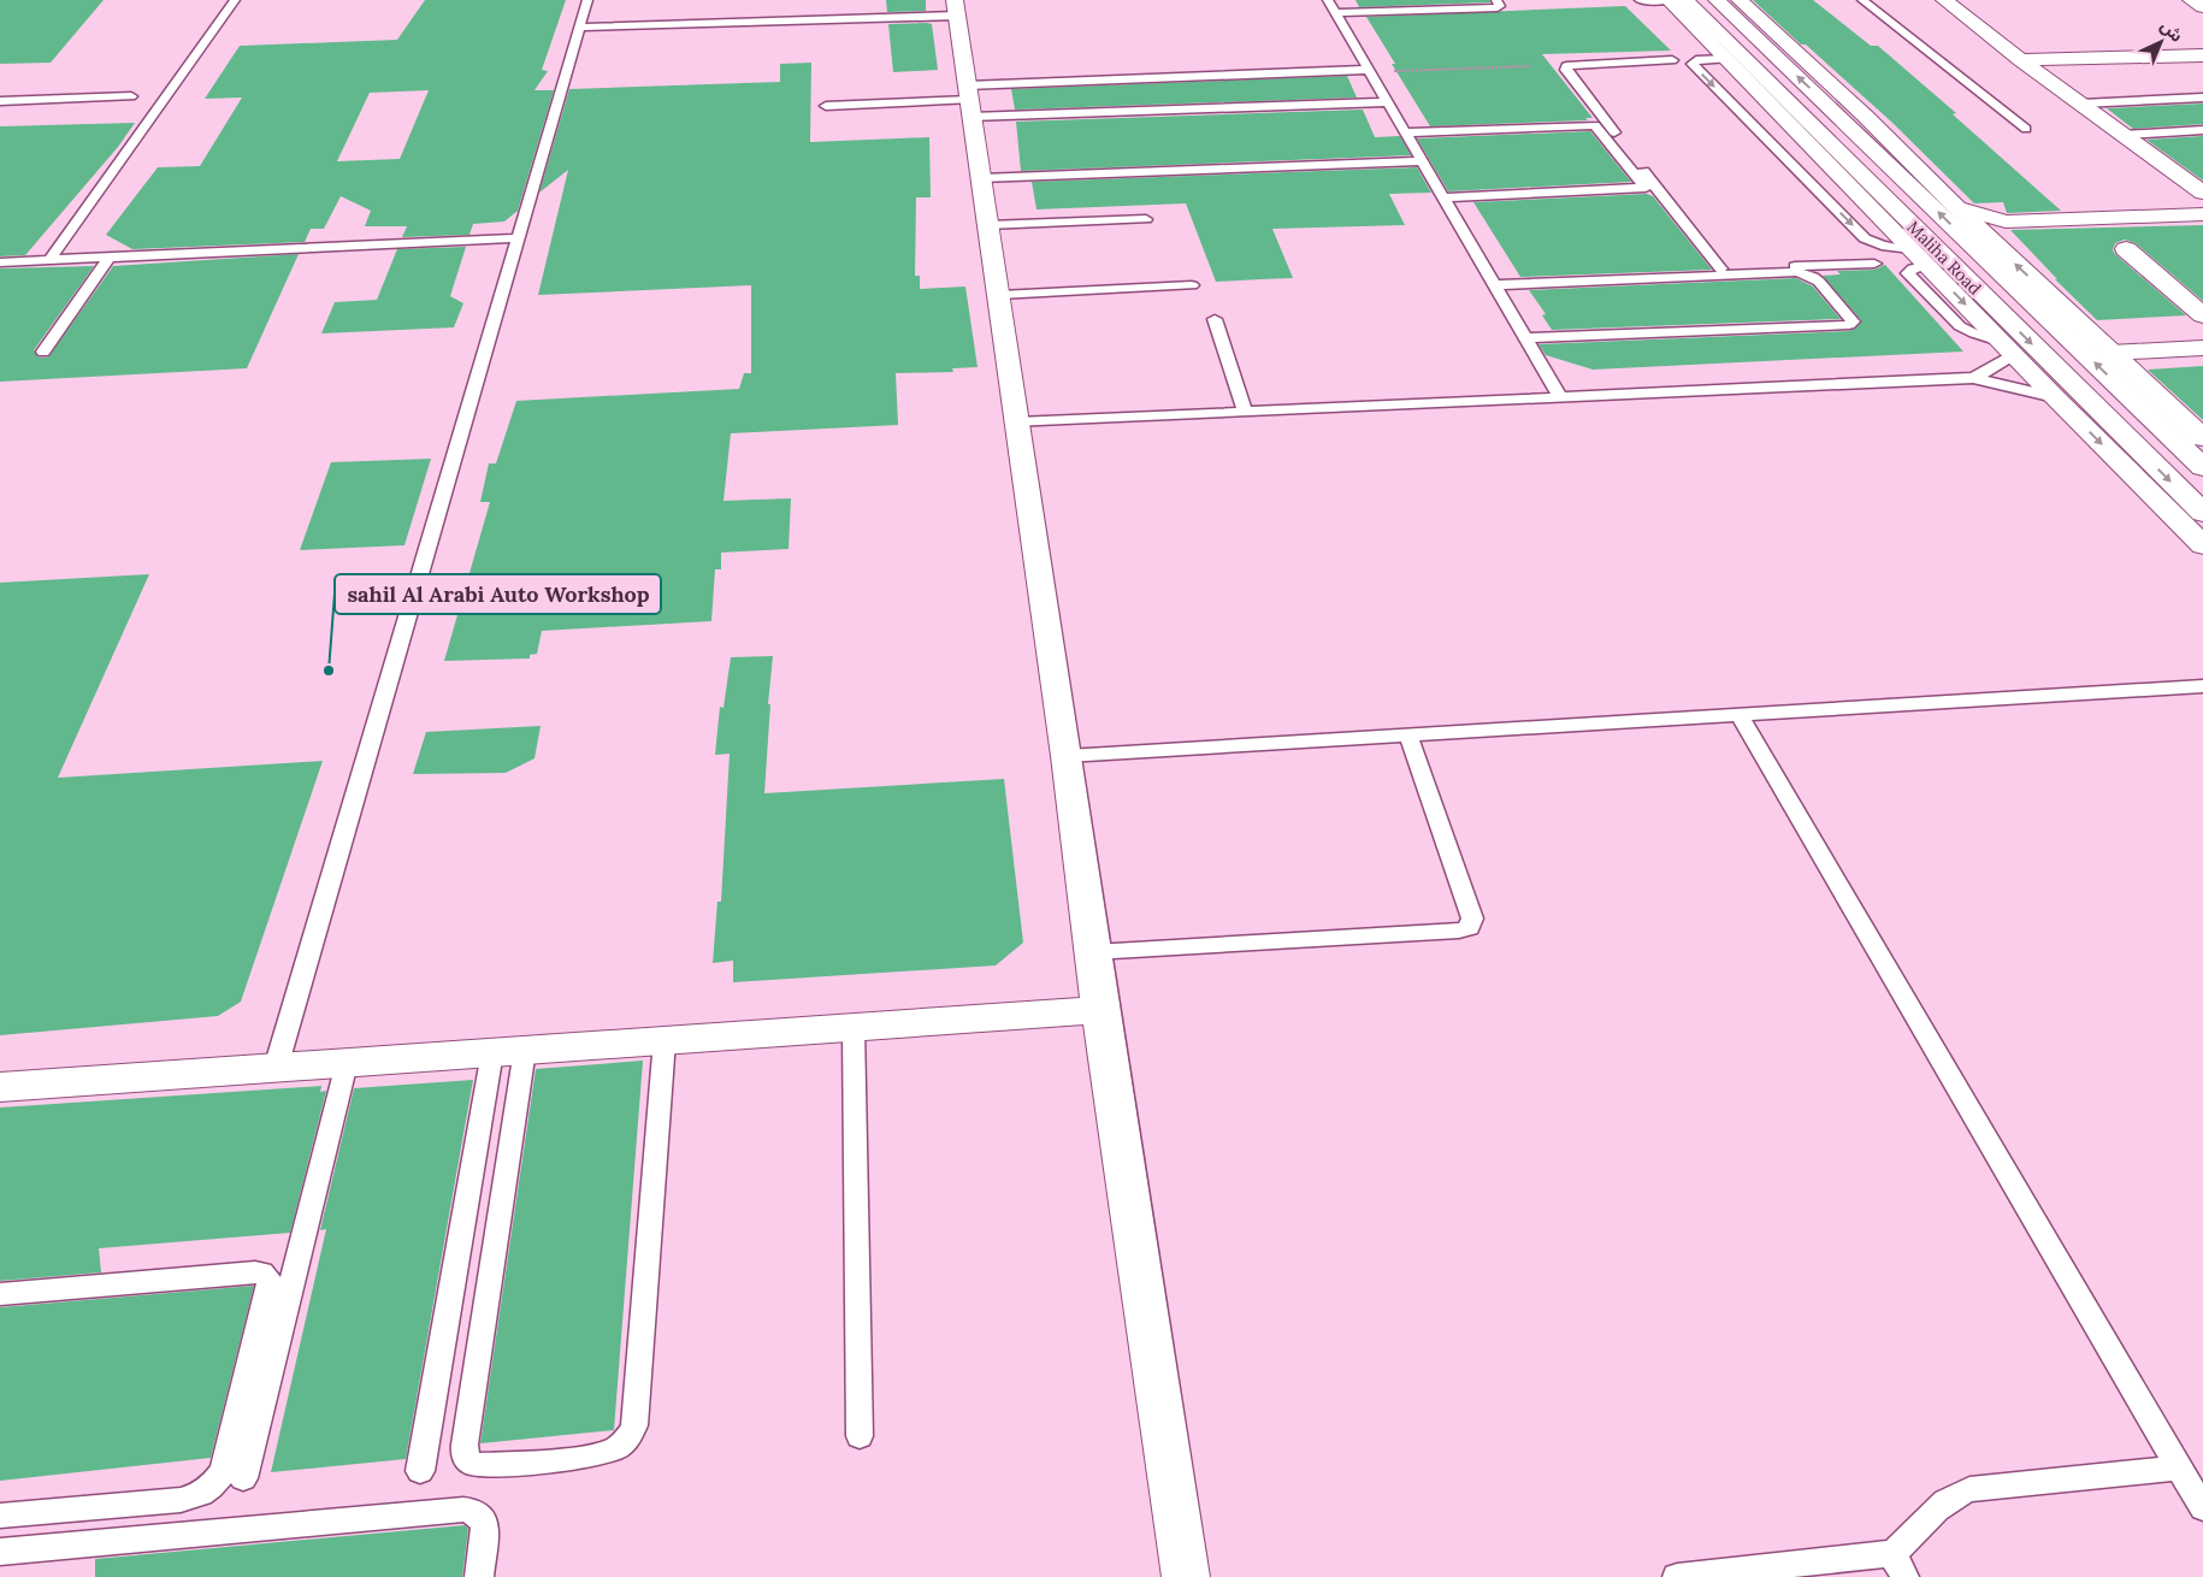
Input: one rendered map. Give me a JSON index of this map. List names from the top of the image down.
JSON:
{
  "streets": {
    "street": ["Maliha Road"]
  },
  "places": ["sahil Al Arabi Auto Workshop"],
  "north": "top right"
}
